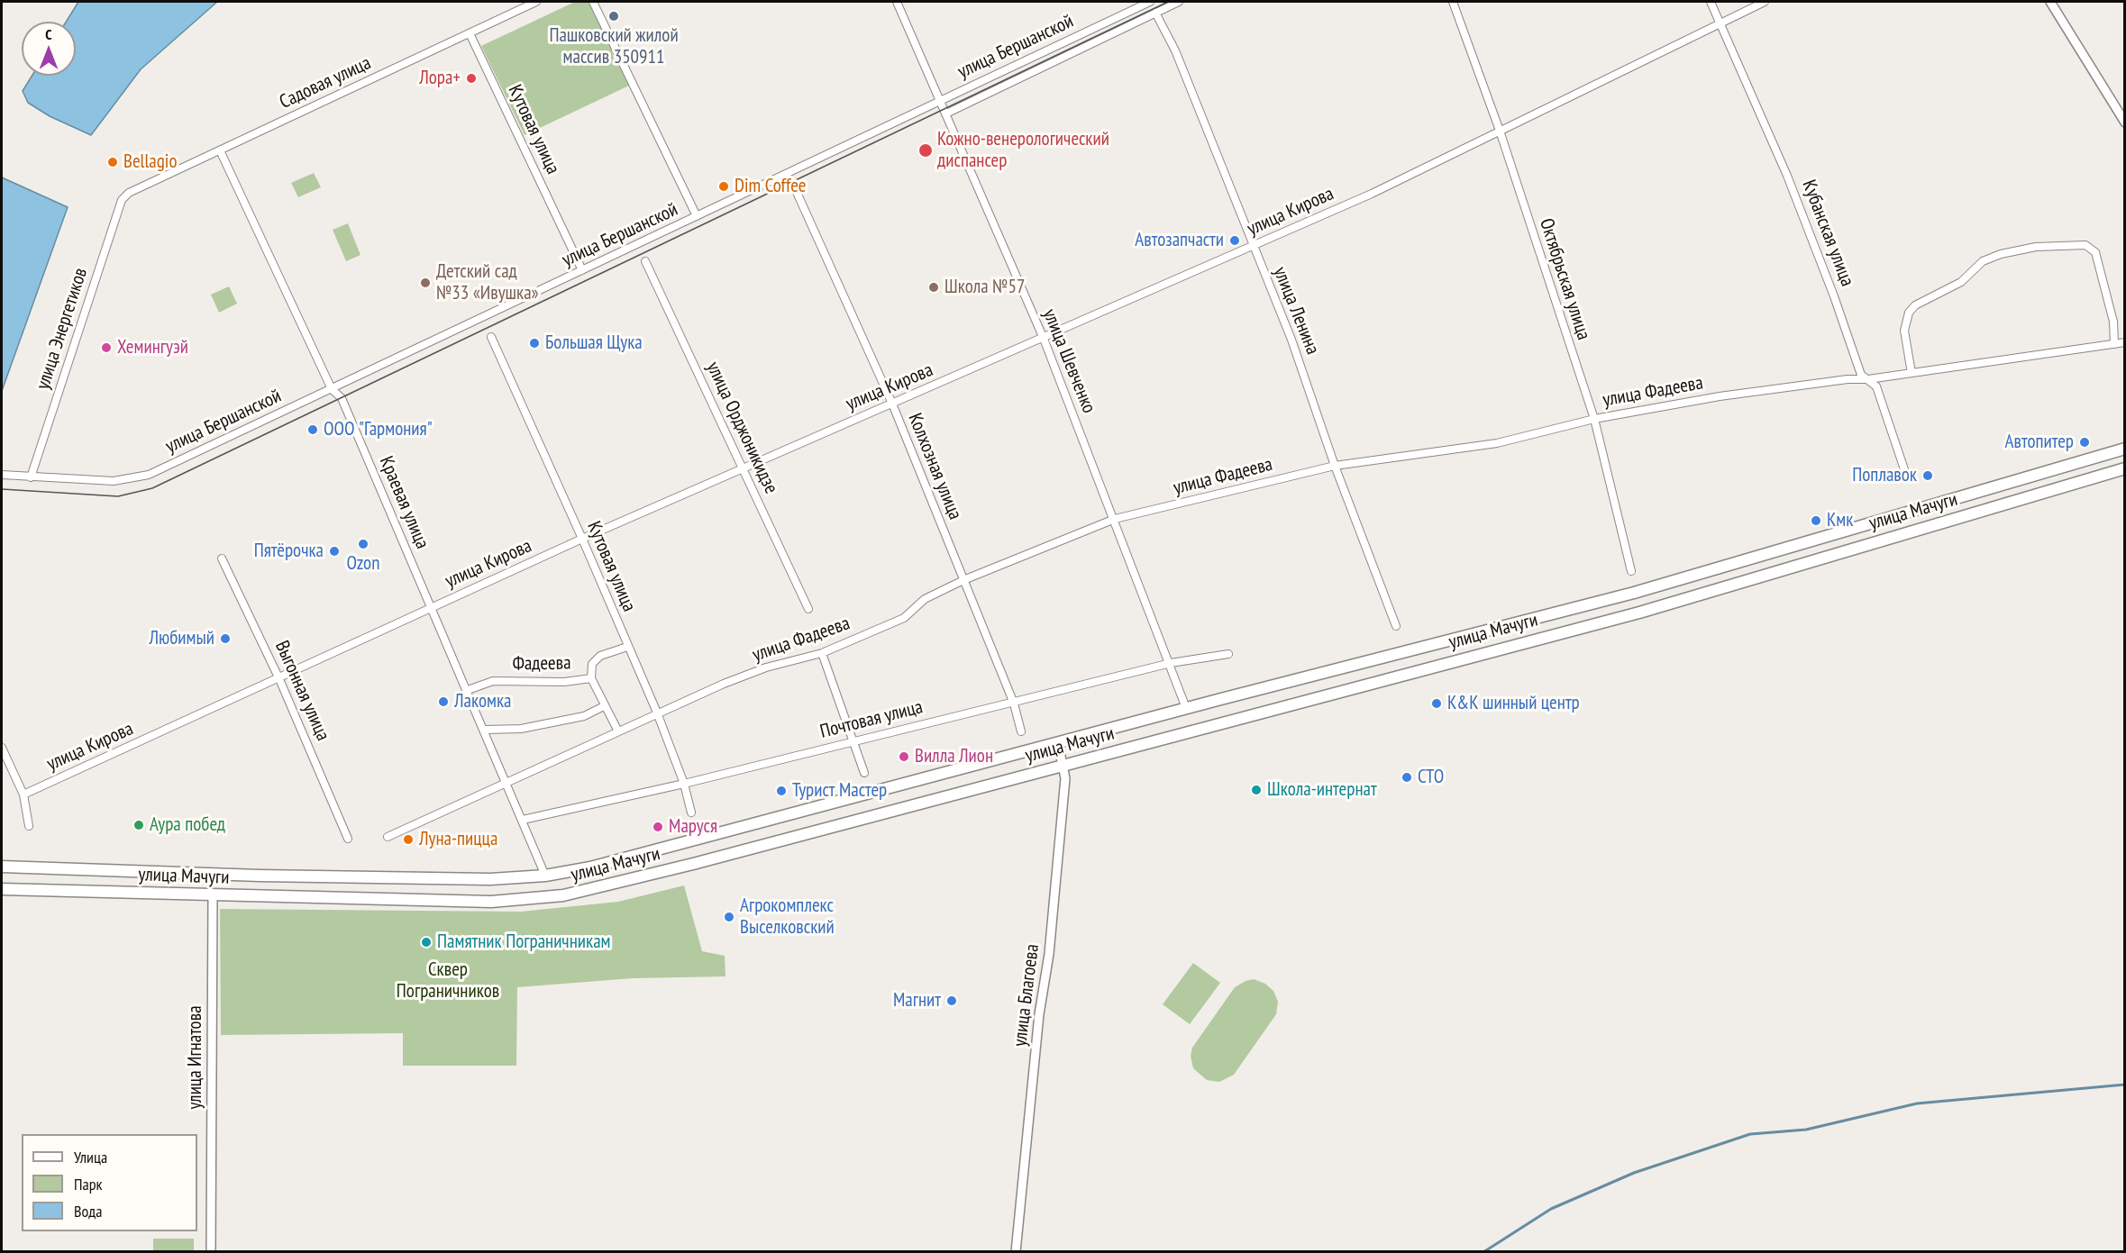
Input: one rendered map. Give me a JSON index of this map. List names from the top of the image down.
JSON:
{
  "streets": {
    "main road": ["улица Мачуги"],
    "street": [
      "улица Бершанской",
      "Садовая улица",
      "Кутовая улица",
      "улица Кирова",
      "Кубанская улица",
      "Октябрьская улица",
      "улица Ленина",
      "улица Энергетиков",
      "улица Шевченко",
      "улица Фадеева",
      "улица Орджоникидзе",
      "Колхозная улица",
      "Краевая улица",
      "Фадеева",
      "Выгонная улица",
      "Почтовая улица",
      "улица Благоева",
      "улица Игнатова"
    ]
  },
  "crossings": [
    ["улица Бершанской", "Кутовая улица"],
    ["улица Бершанской", "улица Ленина"],
    ["улица Бершанской", "улица Энергетиков"],
    ["улица Бершанской", "улица Шевченко"],
    ["улица Бершанской", "Краевая улица"],
    ["Садовая улица", "Кутовая улица"],
    ["Садовая улица", "улица Энергетиков"],
    ["Садовая улица", "Краевая улица"],
    ["Кутовая улица", "улица Кирова"],
    ["Кутовая улица", "улица Фадеева"],
    ["Кутовая улица", "Почтовая улица"],
    ["улица Кирова", "Кубанская улица"],
    ["улица Кирова", "Октябрьская улица"],
    ["улица Кирова", "улица Ленина"],
    ["улица Кирова", "улица Шевченко"],
    ["улица Кирова", "улица Орджоникидзе"],
    ["улица Кирова", "Колхозная улица"],
    ["улица Кирова", "Краевая улица"],
    ["улица Кирова", "Выгонная улица"],
    ["Кубанская улица", "улица Фадеева"],
    ["Октябрьская улица", "улица Фадеева"],
    ["улица Ленина", "улица Фадеева"],
    ["улица Шевченко", "улица Фадеева"],
    ["улица Шевченко", "улица Мачуги"],
    ["улица Шевченко", "Почтовая улица"],
    ["улица Фадеева", "Колхозная улица"],
    ["улица Фадеева", "Краевая улица"],
    ["улица Фадеева", "Фадеева"],
    ["Колхозная улица", "Почтовая улица"],
    ["Краевая улица", "улица Мачуги"],
    ["Краевая улица", "Фадеева"],
    ["Краевая улица", "Почтовая улица"],
    ["улица Мачуги", "улица Благоева"],
    ["улица Мачуги", "улица Игнатова"]
  ],
  "parks": ["Сквер Пограничников"],
  "places": [
    "Пашковский жилой массив 350911",
    "Лора+",
    "Кожно-венерологический диспансер",
    "Bellagio",
    "Dim Coffee",
    "Автозапчасти",
    "Детский сад №33 «Ивушка»",
    "Школа №57",
    "Большая Щука",
    "Хемингуэй",
    "ООО \"Гармония\"",
    "Автопитер",
    "Поплавок",
    "Кмк",
    "Ozon",
    "Пятёрочка",
    "Любимый",
    "Лакомка",
    "K&K шинный центр",
    "Вилла Лион",
    "СТО",
    "Школа-интернат",
    "Турист Мастер",
    "Аура побед",
    "Маруся",
    "Луна-пицца",
    "Агрокомплекс Выселковский",
    "Памятник Пограничникам",
    "Магнит"
  ],
  "legend": ["Улица", "Парк", "Вода"],
  "north": "top"
}
